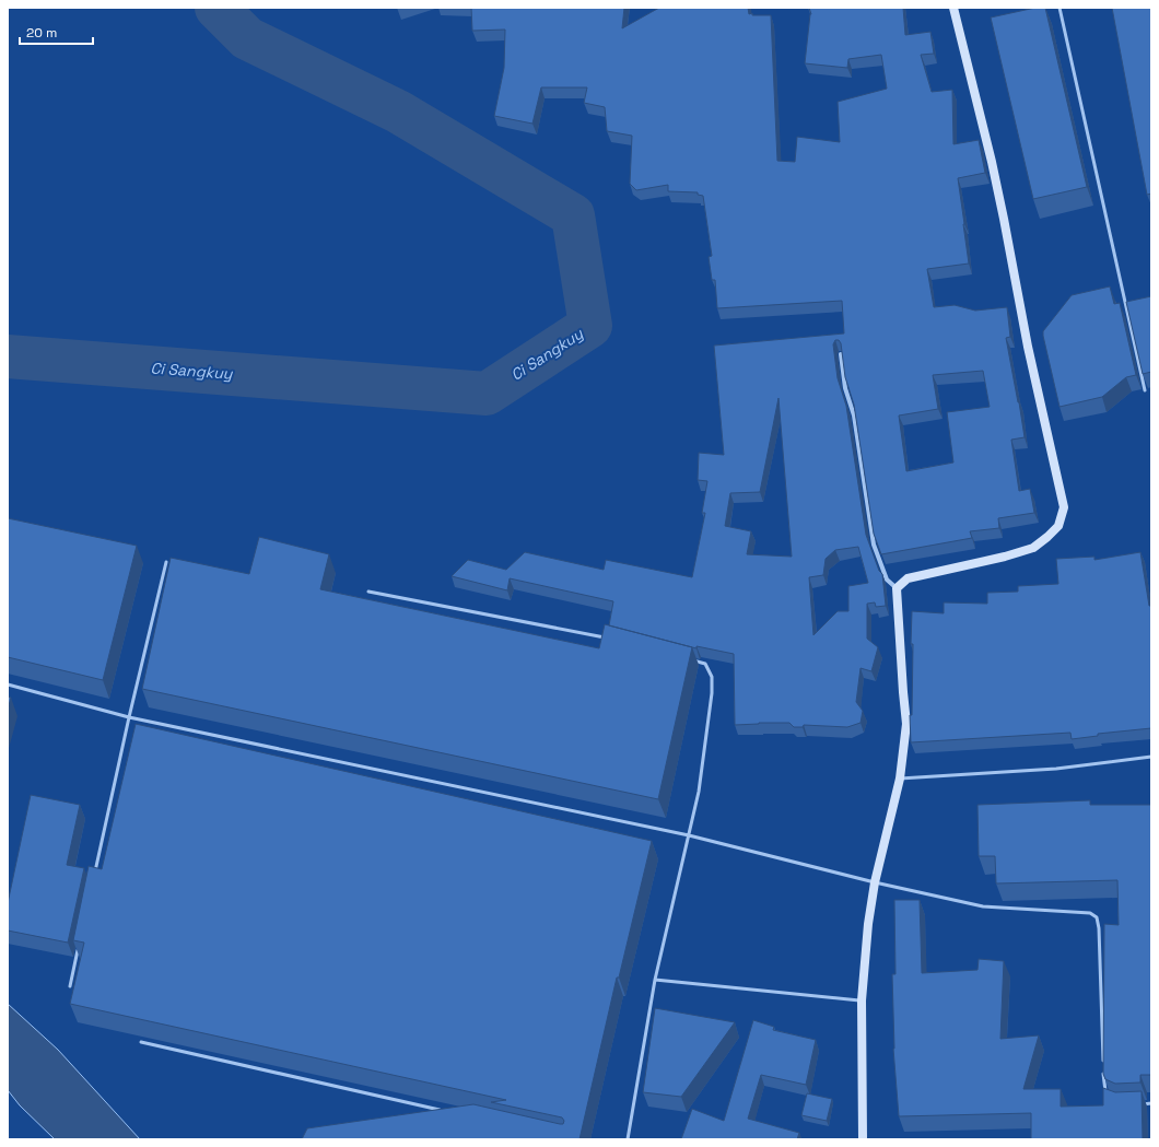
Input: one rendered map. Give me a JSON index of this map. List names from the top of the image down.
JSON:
{
  "water": ["Ci Sangkuy"],
  "scale_bar": "20 m"
}
